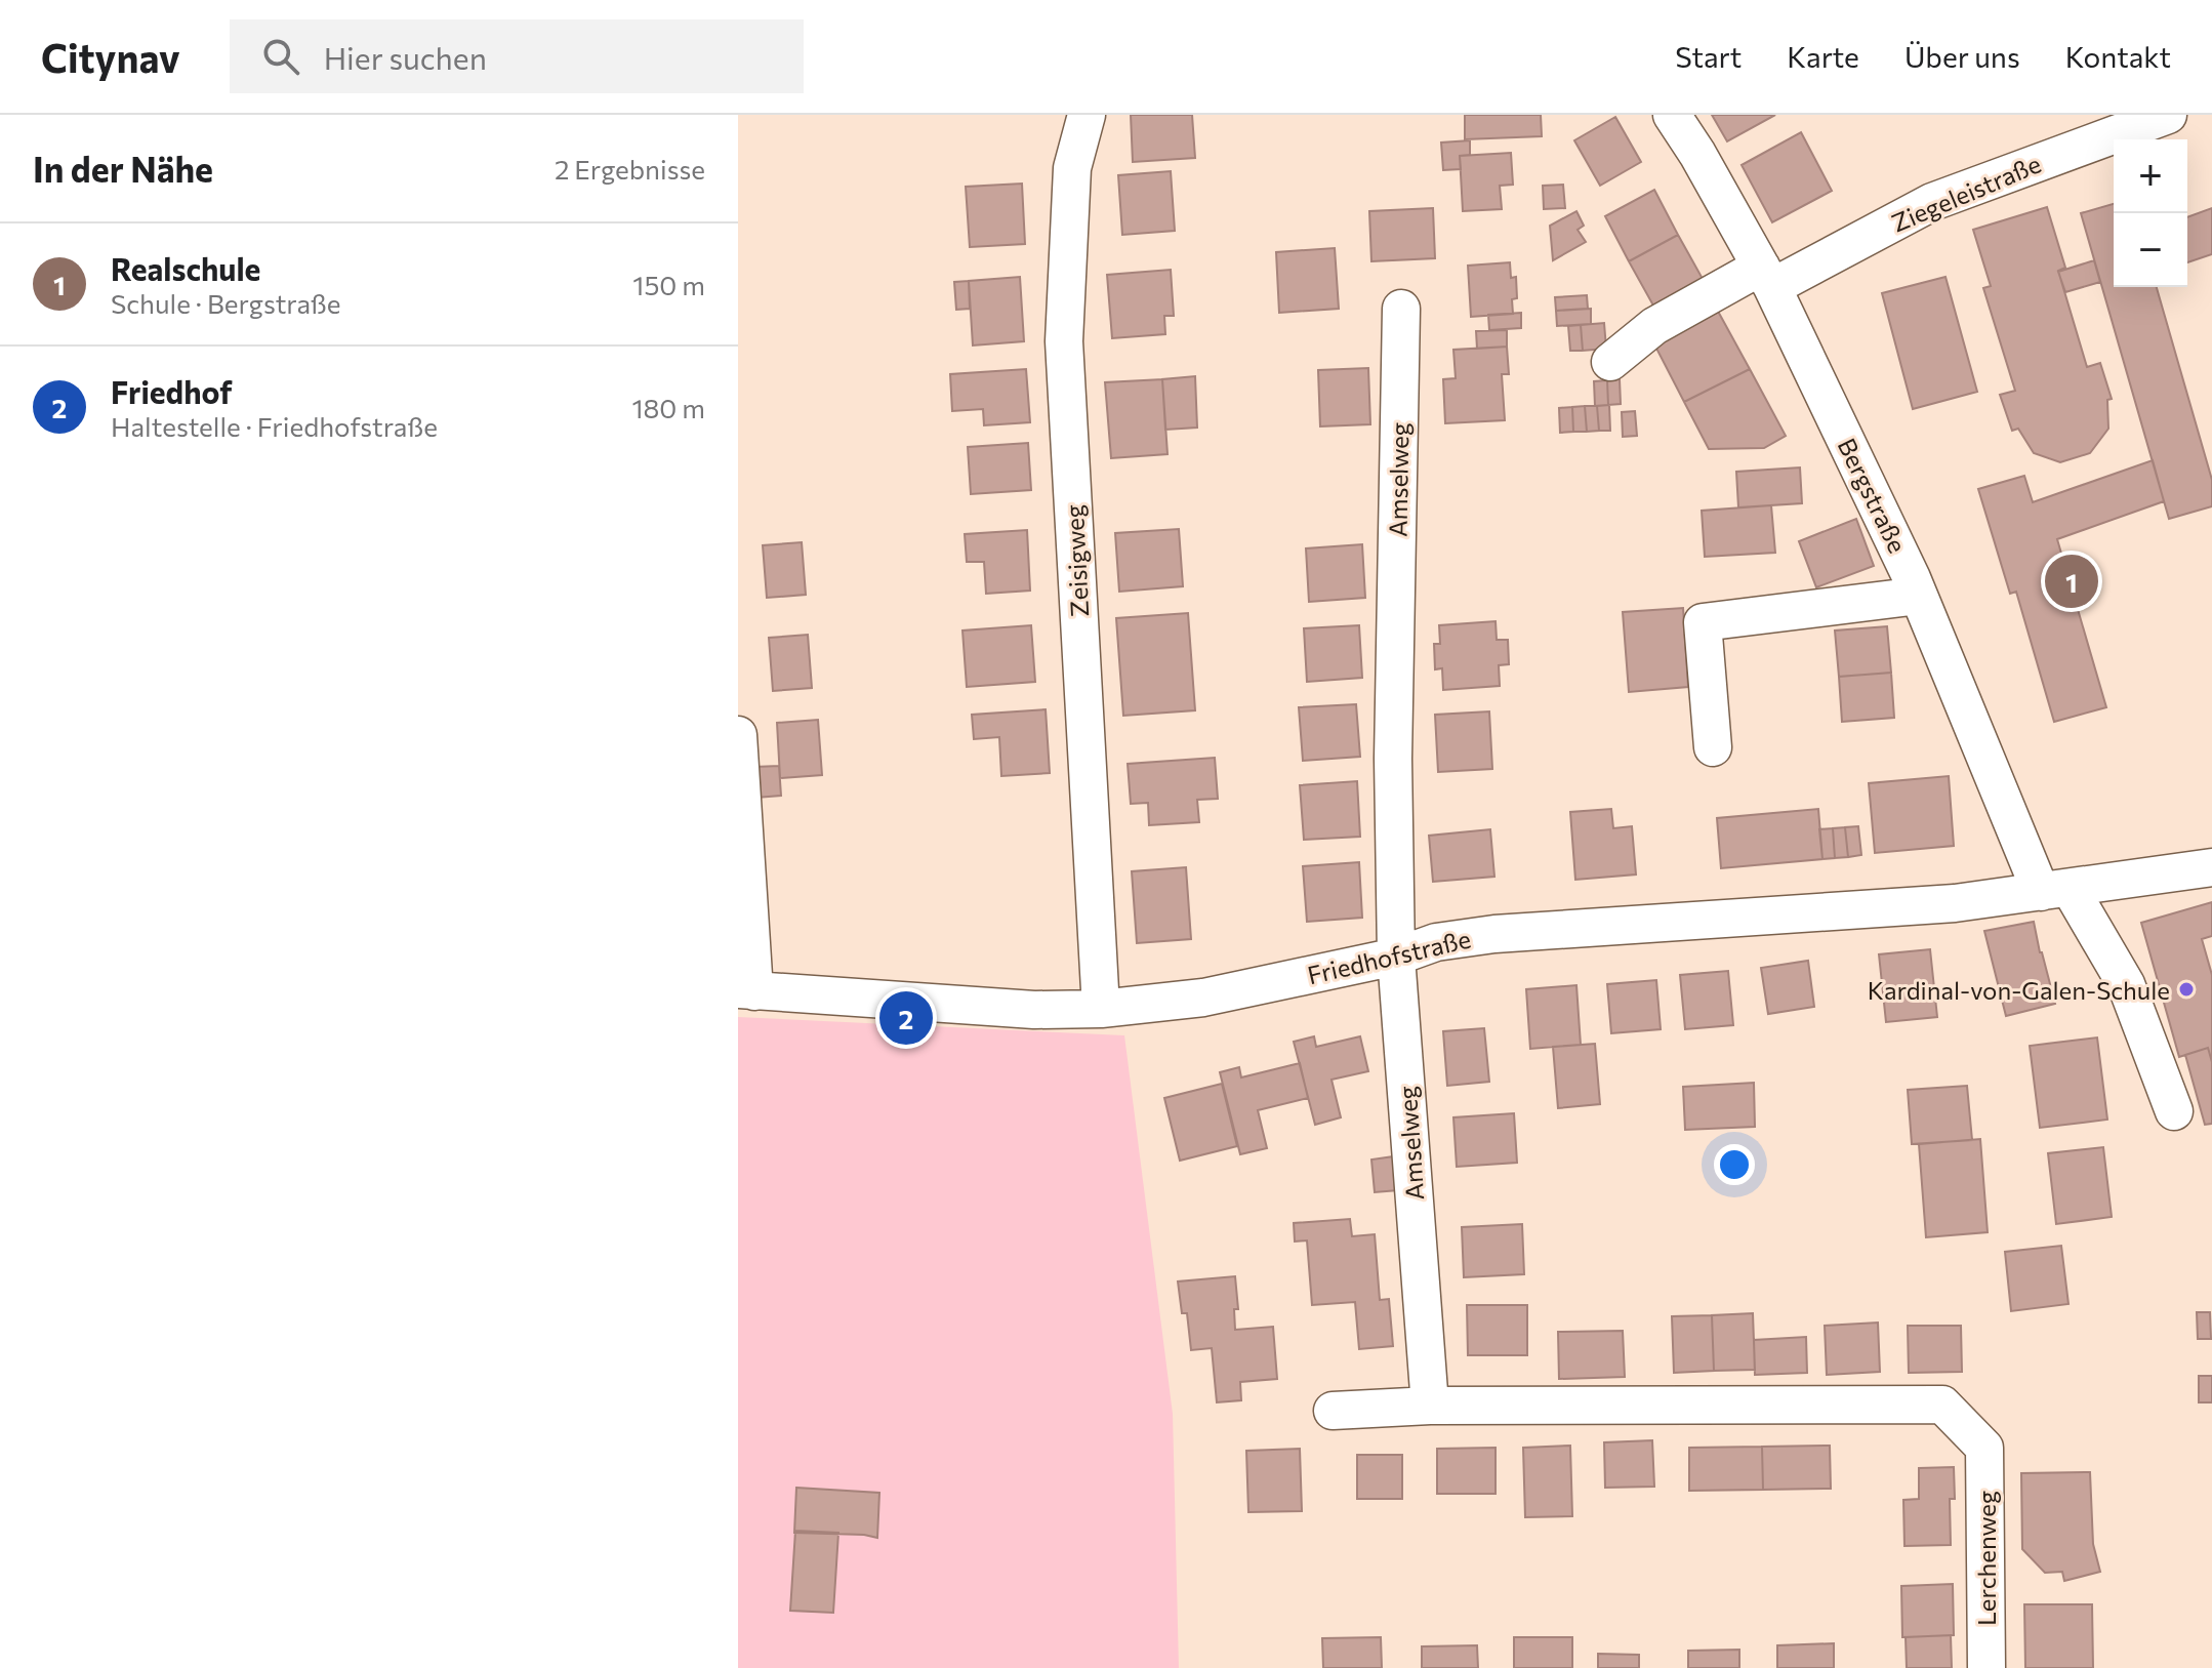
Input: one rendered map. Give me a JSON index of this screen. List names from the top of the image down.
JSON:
{
  "streets": {
    "street": [
      "Ziegeleistraße",
      "Amselweg",
      "Bergstraße",
      "Zeisigweg",
      "Friedhofstraße",
      "Lerchenweg"
    ]
  },
  "crossings": [
    ["Ziegeleistraße", "Bergstraße"],
    ["Amselweg", "Friedhofstraße"],
    ["Amselweg", "Lerchenweg"],
    ["Bergstraße", "Friedhofstraße"],
    ["Zeisigweg", "Friedhofstraße"]
  ],
  "places": ["Kardinal-von-Galen-Schule"],
  "page": {
    "header": "Citynav",
    "search": "Hier suchen",
    "nav": [
      "Start",
      "Karte",
      "Über uns",
      "Kontakt"
    ],
    "heading": ["In der Nähe", "2 Ergebnisse"],
    "map_buttons": ["+", "−"],
    "list": [
      {
        "mark": "1",
        "name": "Realschule",
        "note": "Schule · Bergstraße",
        "value": "150 m"
      },
      {
        "mark": "2",
        "name": "Friedhof",
        "note": "Haltestelle · Friedhofstraße",
        "value": "180 m"
      }
    ],
    "pins": ["1", "2"]
  }
}
